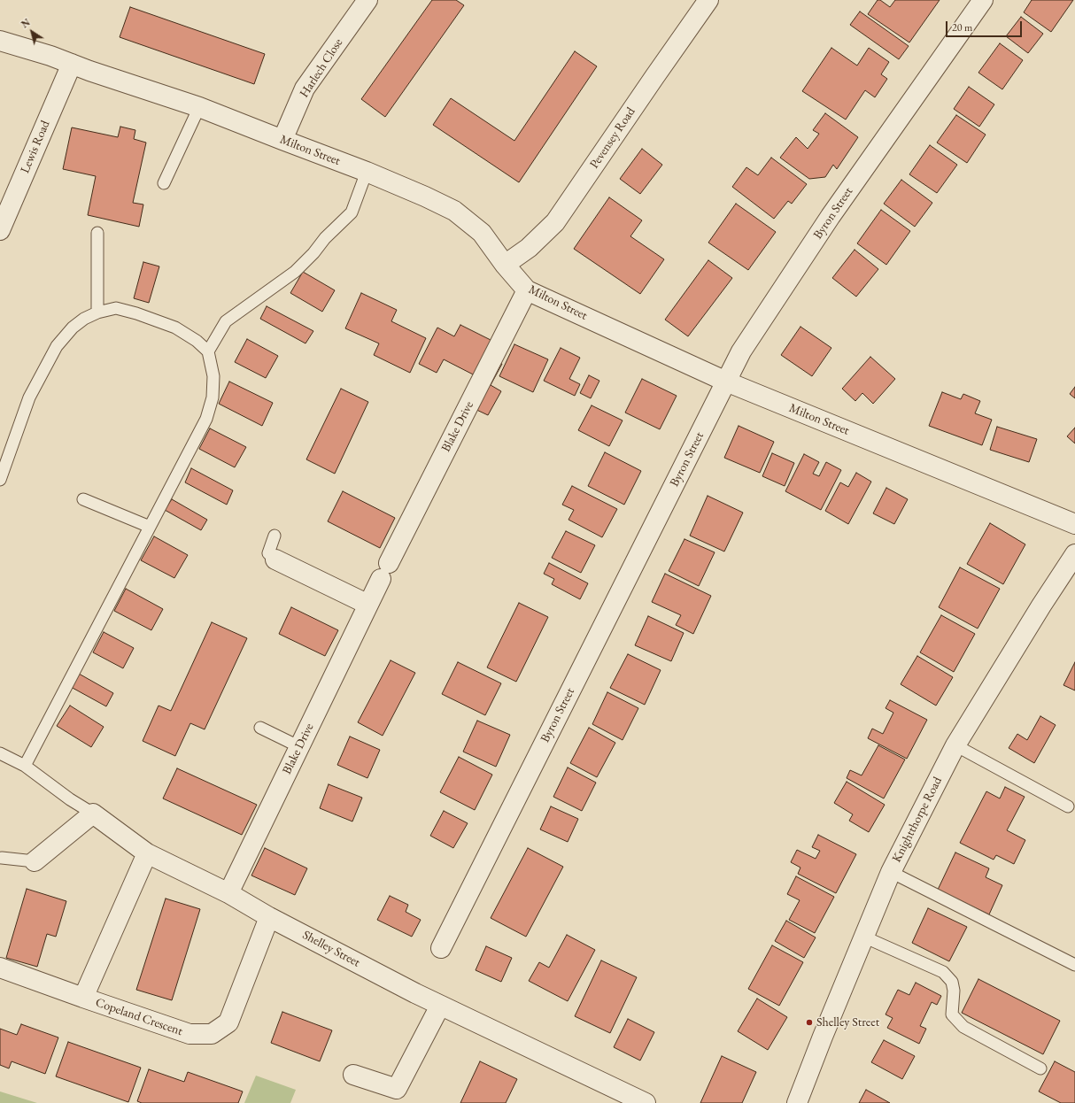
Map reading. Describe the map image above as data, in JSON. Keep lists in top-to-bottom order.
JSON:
{
  "streets": {
    "street": [
      "Harlech Close",
      "Pevensey Road",
      "Lewis Road",
      "Milton Street",
      "Byron Street",
      "Blake Drive",
      "Knightthorpe Road",
      "Shelley Street",
      "Copeland Crescent"
    ]
  },
  "crossings": [
    ["Harlech Close", "Milton Street"],
    ["Pevensey Road", "Milton Street"],
    ["Lewis Road", "Milton Street"],
    ["Milton Street", "Byron Street"],
    ["Milton Street", "Blake Drive"],
    ["Blake Drive", "Shelley Street"],
    ["Shelley Street", "Copeland Crescent"]
  ],
  "places": ["Shelley Street"],
  "scale_bar": "20 m",
  "north": "top left"
}
